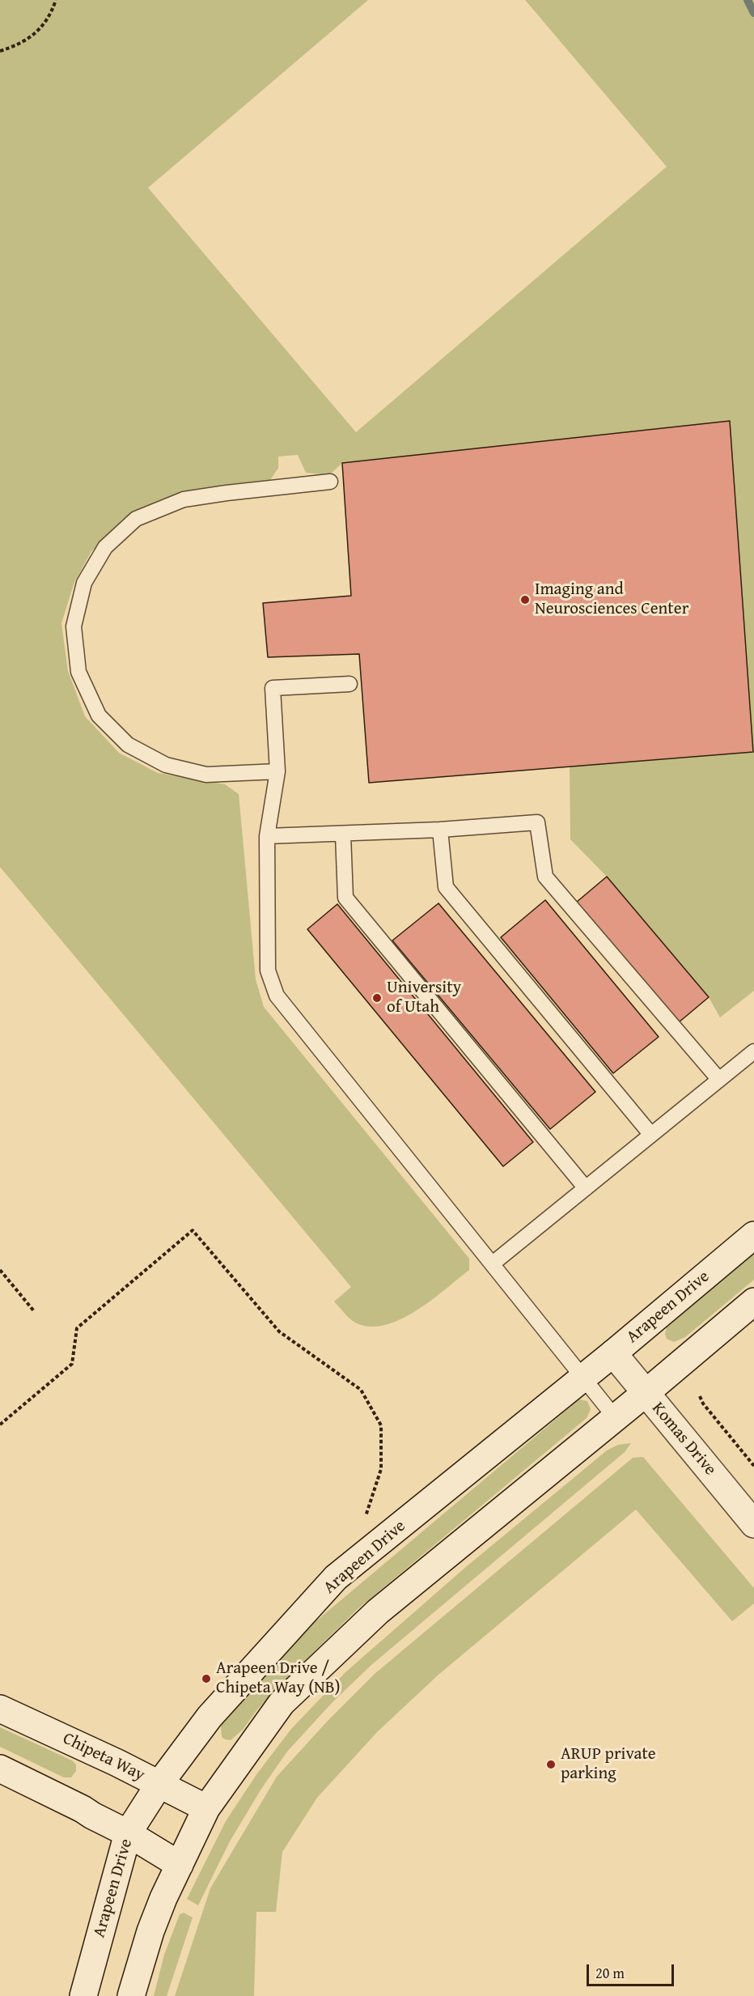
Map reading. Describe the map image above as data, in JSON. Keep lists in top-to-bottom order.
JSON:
{
  "streets": {
    "street": ["Arapeen Drive", "Komas Drive", "Chipeta Way"]
  },
  "crossings": [
    ["Arapeen Drive", "Komas Drive"],
    ["Arapeen Drive", "Chipeta Way"]
  ],
  "places": [
    "Imaging and Neurosciences Center",
    "University of Utah",
    "Arapeen Drive / Chipeta Way (NB)",
    "ARUP private parking"
  ],
  "scale_bar": "20 m"
}
